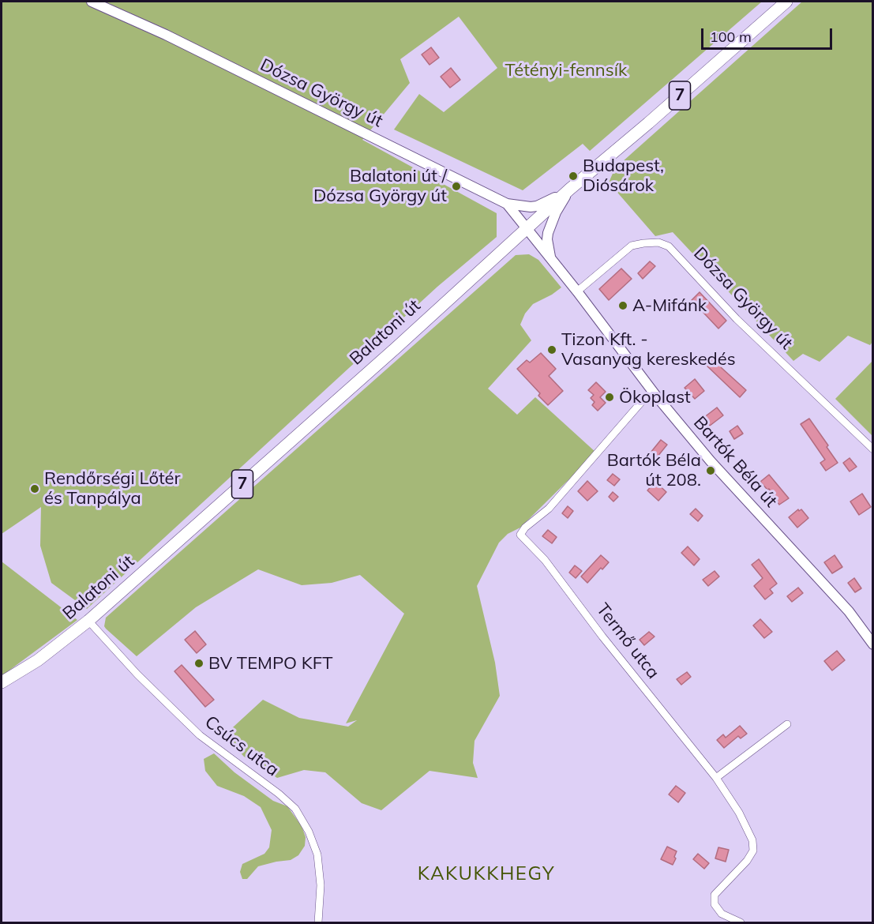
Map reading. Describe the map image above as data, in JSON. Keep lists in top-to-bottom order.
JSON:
{
  "streets": {
    "main road": ["7", "Balatoni út"],
    "street": [
      "Dózsa György út",
      "Bartók Béla út",
      "Termő utca",
      "Csúcs utca"
    ]
  },
  "crossings": [
    ["Dózsa György út", "Balatoni út"],
    ["Dózsa György út", "Bartók Béla út"],
    ["Balatoni út", "Bartók Béla út"],
    ["Balatoni út", "Csúcs utca"],
    ["Bartók Béla út", "Termő utca"]
  ],
  "districts": ["KAKUKKHEGY"],
  "parks": ["Tétényi-fennsík"],
  "places": [
    "Budapest, Diósárok",
    "Balatoni út / Dózsa György út",
    "A-Mifánk",
    "Tizon Kft. - Vasanyag kereskedés",
    "Ökoplast",
    "Bartók Béla út 208.",
    "Rendőrségi Lőtér és Tanpálya",
    "BV TEMPO KFT"
  ],
  "scale_bar": "100 m"
}
